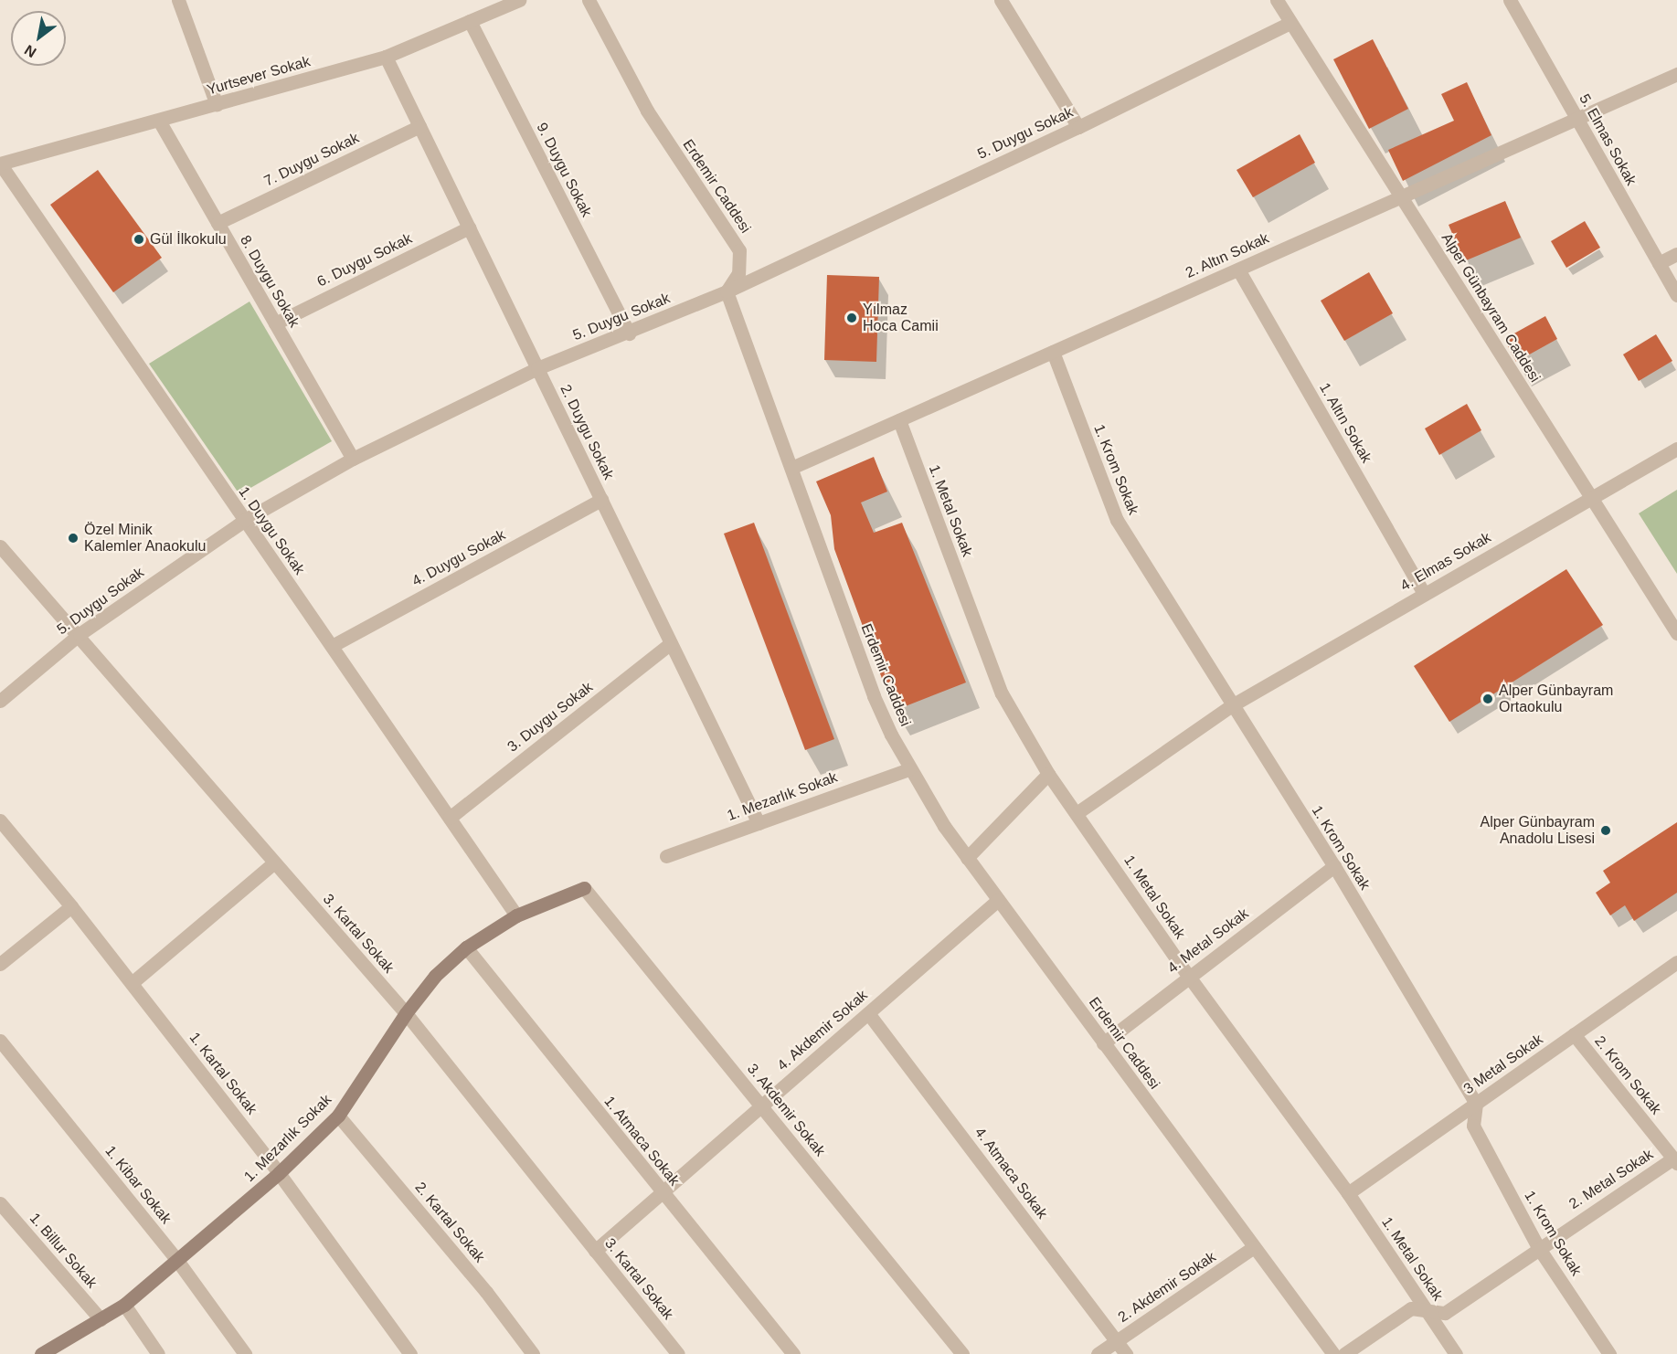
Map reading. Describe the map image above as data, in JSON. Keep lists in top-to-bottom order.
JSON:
{
  "streets": {
    "street": [
      "Yurtsever Sokak",
      "5. Duygu Sokak",
      "5. Elmas Sokak",
      "7. Duygu Sokak",
      "9. Duygu Sokak",
      "Erdemir Caddesi",
      "2. Altın Sokak",
      "6. Duygu Sokak",
      "8. Duygu Sokak",
      "Alper Günbayram Caddesi",
      "1. Altın Sokak",
      "2. Duygu Sokak",
      "1. Krom Sokak",
      "1. Metal Sokak",
      "1. Duygu Sokak",
      "4. Duygu Sokak",
      "4. Elmas Sokak",
      "3. Duygu Sokak",
      "1. Mezarlık Sokak",
      "3. Kartal Sokak",
      "4. Metal Sokak",
      "4. Akdemir Sokak",
      "3 Metal Sokak",
      "1. Kartal Sokak",
      "2. Krom Sokak",
      "3. Akdemir Sokak",
      "1. Atmaca Sokak",
      "4. Atmaca Sokak",
      "2. Metal Sokak",
      "1. Kibar Sokak",
      "2. Kartal Sokak",
      "1. Billur Sokak",
      "2. Akdemir Sokak"
    ]
  },
  "crossings": [
    ["Yurtsever Sokak", "9. Duygu Sokak"],
    ["Yurtsever Sokak", "8. Duygu Sokak"],
    ["Yurtsever Sokak", "2. Duygu Sokak"],
    ["Yurtsever Sokak", "1. Duygu Sokak"],
    ["5. Duygu Sokak", "9. Duygu Sokak"],
    ["5. Duygu Sokak", "Erdemir Caddesi"],
    ["5. Duygu Sokak", "8. Duygu Sokak"],
    ["5. Duygu Sokak", "Alper Günbayram Caddesi"],
    ["5. Duygu Sokak", "2. Duygu Sokak"],
    ["5. Duygu Sokak", "1. Duygu Sokak"],
    ["5. Duygu Sokak", "3. Kartal Sokak"],
    ["5. Elmas Sokak", "2. Altın Sokak"],
    ["7. Duygu Sokak", "8. Duygu Sokak"],
    ["7. Duygu Sokak", "2. Duygu Sokak"],
    ["Erdemir Caddesi", "2. Altın Sokak"],
    ["Erdemir Caddesi", "1. Mezarlık Sokak"],
    ["Erdemir Caddesi", "4. Metal Sokak"],
    ["Erdemir Caddesi", "4. Akdemir Sokak"],
    ["Erdemir Caddesi", "2. Akdemir Sokak"],
    ["2. Altın Sokak", "Alper Günbayram Caddesi"],
    ["2. Altın Sokak", "1. Altın Sokak"],
    ["2. Altın Sokak", "1. Krom Sokak"],
    ["2. Altın Sokak", "1. Metal Sokak"],
    ["6. Duygu Sokak", "8. Duygu Sokak"],
    ["6. Duygu Sokak", "2. Duygu Sokak"],
    ["Alper Günbayram Caddesi", "4. Elmas Sokak"],
    ["1. Altın Sokak", "4. Elmas Sokak"],
    ["2. Duygu Sokak", "4. Duygu Sokak"],
    ["2. Duygu Sokak", "3. Duygu Sokak"],
    ["2. Duygu Sokak", "1. Mezarlık Sokak"],
    ["1. Krom Sokak", "4. Elmas Sokak"],
    ["1. Krom Sokak", "4. Metal Sokak"],
    ["1. Krom Sokak", "3 Metal Sokak"],
    ["1. Krom Sokak", "2. Metal Sokak"],
    ["1. Metal Sokak", "4. Elmas Sokak"],
    ["1. Metal Sokak", "4. Metal Sokak"],
    ["1. Metal Sokak", "3 Metal Sokak"],
    ["1. Metal Sokak", "2. Metal Sokak"],
    ["1. Duygu Sokak", "4. Duygu Sokak"],
    ["1. Duygu Sokak", "3. Duygu Sokak"],
    ["1. Duygu Sokak", "1. Mezarlık Sokak"],
    ["1. Mezarlık Sokak", "3. Kartal Sokak"],
    ["1. Mezarlık Sokak", "1. Kartal Sokak"],
    ["1. Mezarlık Sokak", "3. Akdemir Sokak"],
    ["1. Mezarlık Sokak", "1. Atmaca Sokak"],
    ["1. Mezarlık Sokak", "1. Kibar Sokak"],
    ["1. Mezarlık Sokak", "2. Kartal Sokak"],
    ["1. Mezarlık Sokak", "1. Billur Sokak"],
    ["3. Kartal Sokak", "4. Akdemir Sokak"],
    ["4. Akdemir Sokak", "3. Akdemir Sokak"],
    ["4. Akdemir Sokak", "1. Atmaca Sokak"],
    ["4. Akdemir Sokak", "4. Atmaca Sokak"],
    ["3 Metal Sokak", "2. Krom Sokak"],
    ["2. Krom Sokak", "2. Metal Sokak"],
    ["4. Atmaca Sokak", "2. Akdemir Sokak"]
  ],
  "places": [
    "Gül İlkokulu",
    "Yılmaz Hoca Camii",
    "Özel Minik Kalemler Anaokulu",
    "Alper Günbayram Ortaokulu",
    "Alper Günbayram Anadolu Lisesi"
  ],
  "north": "bottom left"
}
